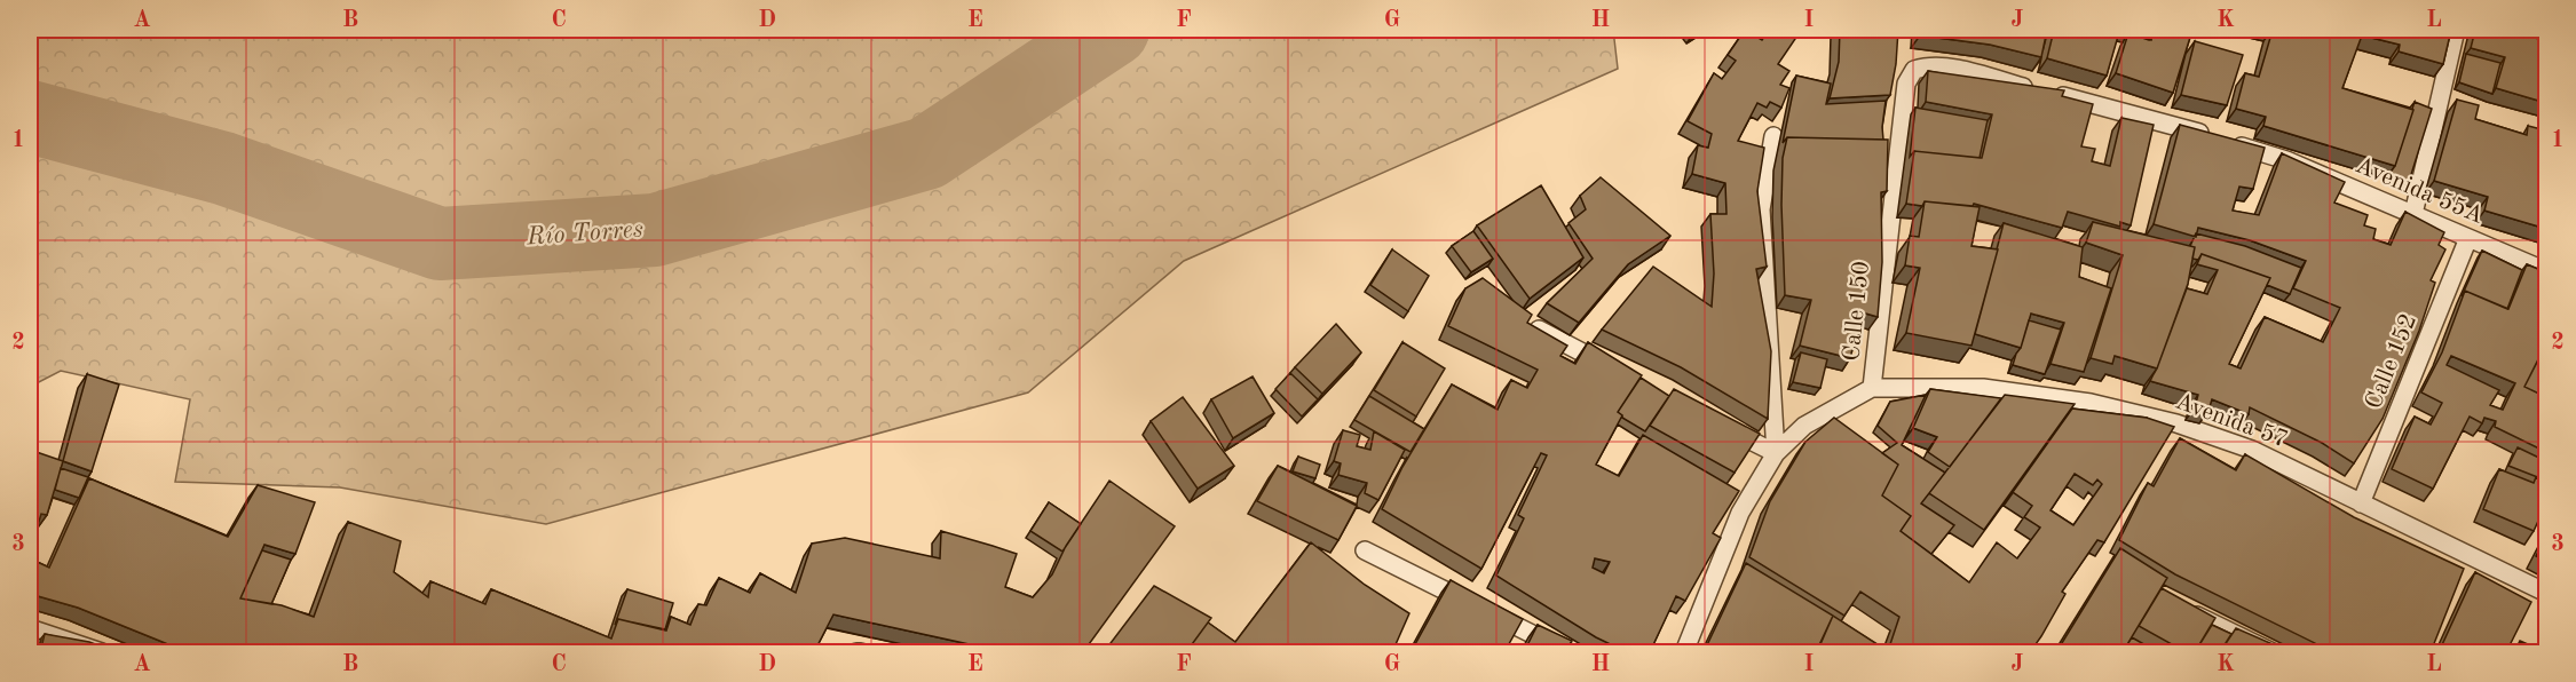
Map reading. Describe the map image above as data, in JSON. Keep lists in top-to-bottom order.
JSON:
{
  "streets": {
    "lane": [
      "Avenida 55A",
      "Calle 150",
      "Calle 152",
      "Avenida 57"
    ]
  },
  "crossings": [
    ["Avenida 55A", "Calle 150"],
    ["Avenida 55A", "Calle 152"],
    ["Calle 150", "Avenida 57"],
    ["Calle 152", "Avenida 57"]
  ],
  "water": ["Río Torres"],
  "grid": {
    "columns": [
      "A",
      "B",
      "C",
      "D",
      "E",
      "F",
      "G",
      "H",
      "I",
      "J",
      "K",
      "L"
    ],
    "rows": ["1", "2", "3"]
  }
}
